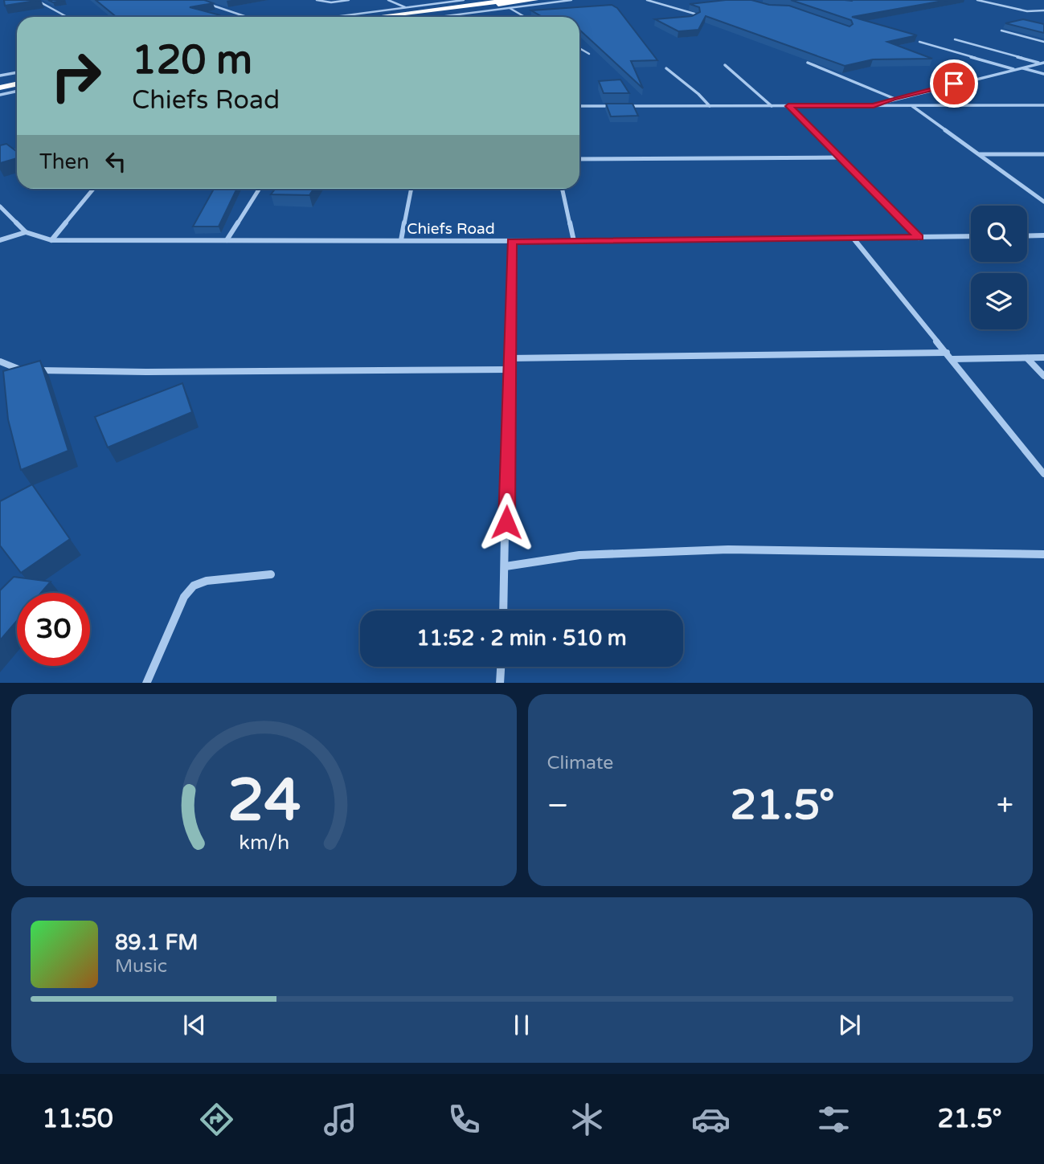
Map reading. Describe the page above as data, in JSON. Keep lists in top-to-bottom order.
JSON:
{
  "streets": {
    "street": ["Chiefs Road"]
  },
  "page": {
    "turn": ["120 m", "Chiefs Road"],
    "then": "Then",
    "limit": "30",
    "trip": "11:52 · 2 min · 510 m",
    "tile": "Climate",
    "heat": ["−", "21.5°", "+"],
    "song": ["89.1 FM", "Music"],
    "tabs": ["11:50", "21.5°"],
    "gauge": ["24", "km/h"]
  }
}
